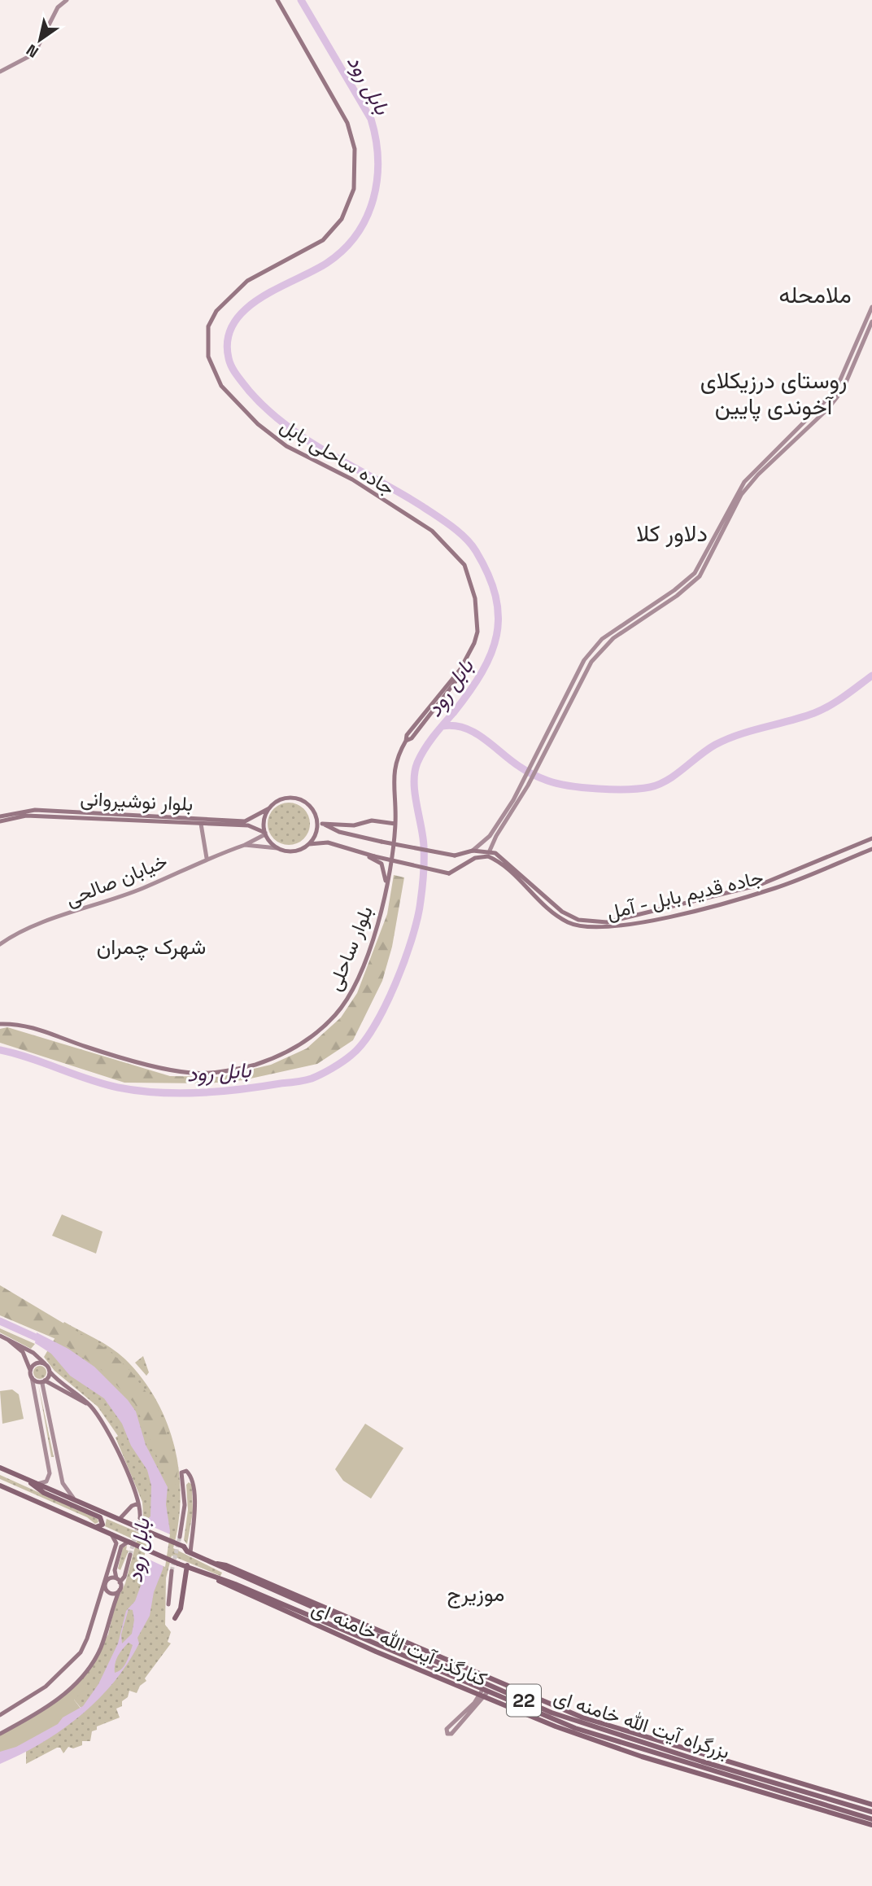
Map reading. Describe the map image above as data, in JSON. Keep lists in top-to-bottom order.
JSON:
{
  "streets": {
    "highway": ["کنارگذر آیت الله خامنه ای", "22", "بزرگراه آیت الله خامنه ای"],
    "main road": [
      "جاده ساحلی بابل",
      "بلوار نوشیروانی",
      "خيابان صالحی",
      "جاده قدیم بابل - آمل",
      "بلوار ساحلی"
    ]
  },
  "crossings": [
    ["جاده ساحلی بابل", "بلوار ساحلی"],
    ["کنارگذر آیت الله خامنه ای", "بزرگراه آیت الله خامنه ای"]
  ],
  "districts": [
    "ملامحله",
    "روستای درزیکلای آخوندی پایین",
    "دلاور کلا",
    "شهرک چمران",
    "موزیرج"
  ],
  "water": ["بابل رود"],
  "north": "bottom left"
}
